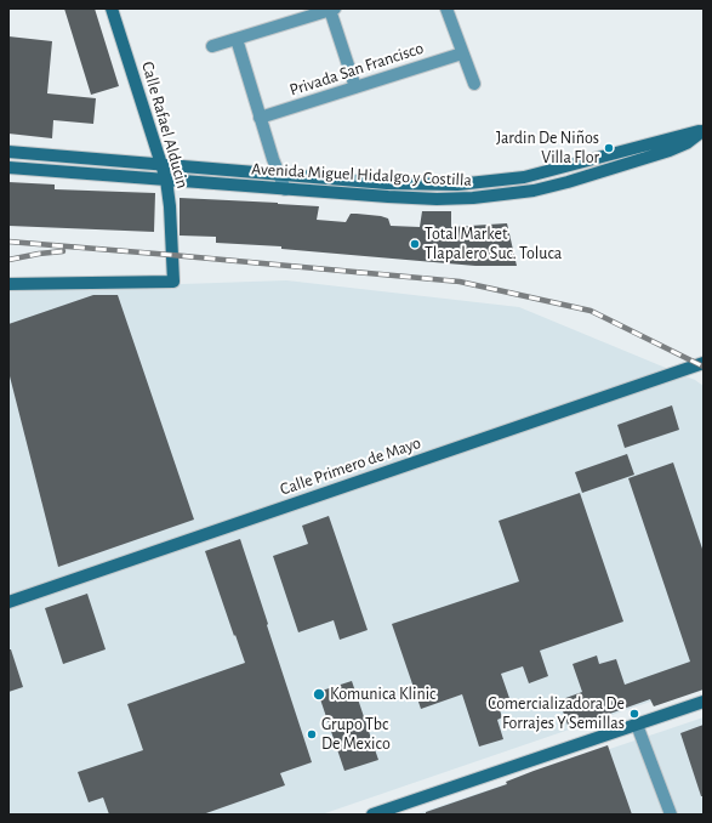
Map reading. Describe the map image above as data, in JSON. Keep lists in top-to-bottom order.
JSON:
{
  "streets": {
    "main road": ["Calle Rafael Alducin", "Avenida Miguel Hidalgo y Costilla", "Calle Primero de Mayo"],
    "street": ["Privada San Francisco"]
  },
  "crossings": [
    ["Calle Rafael Alducin", "Avenida Miguel Hidalgo y Costilla"]
  ],
  "places": [
    "Jardin De Niños Villa Flor",
    "Total Market Tlapalero Suc. Toluca",
    "Komunica Klinic",
    "Comercializadora De Forrajes Y Semillas",
    "Grupo Tbc De Mexico"
  ]
}
